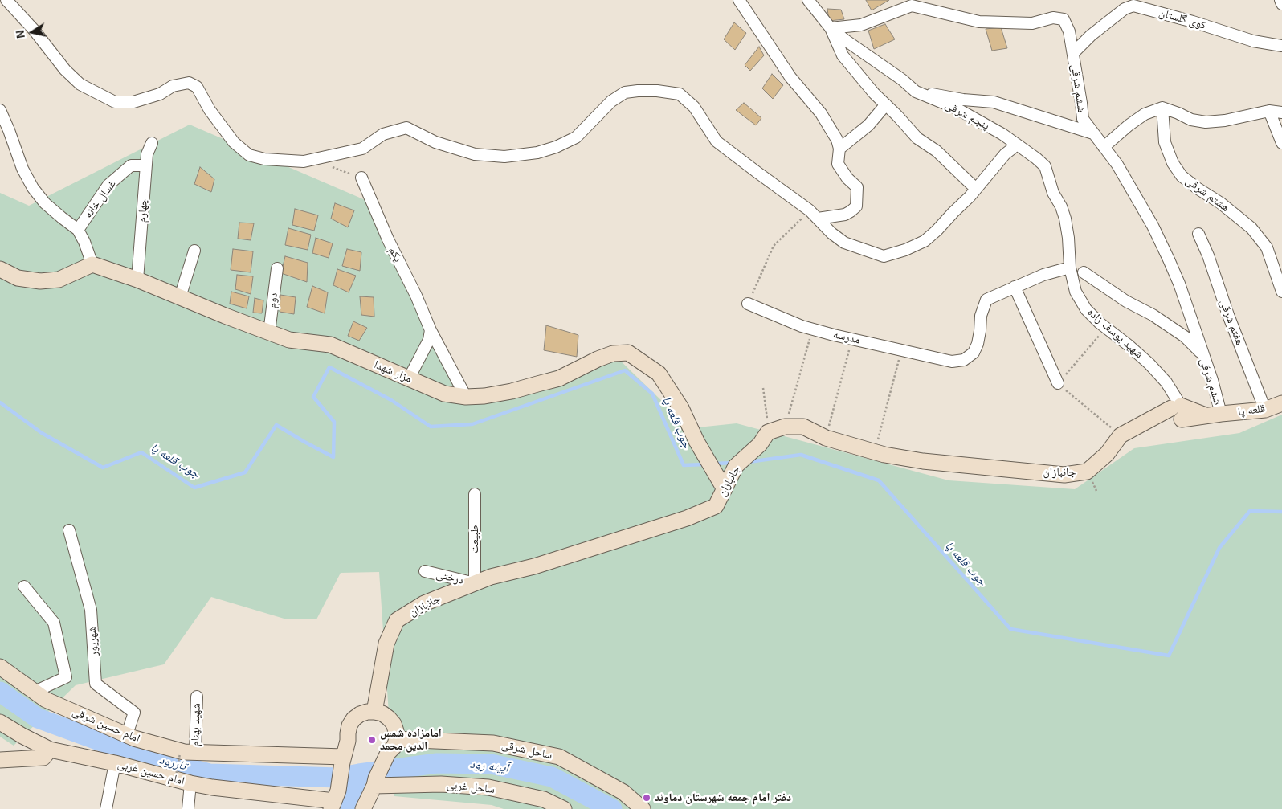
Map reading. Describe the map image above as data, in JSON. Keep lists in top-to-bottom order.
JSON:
{
  "streets": {
    "street": [
      "کوی گلستان",
      "ششم شرقی",
      "پنجم شرقی",
      "هشتم شرقی",
      "غسال خانه",
      "چهارم",
      "یکم",
      "دوم",
      "هفتم شرقی",
      "شهید یوسف زاده",
      "مدرسه",
      "مزار شهدا",
      "قلعه پا",
      "جانبازان",
      "طبیعت",
      "درختی",
      "شهریور",
      "شهید بهنام",
      "امام حسین شرقی",
      "ساحل شرقی",
      "امام حسین غربی",
      "ساحل غربی"
    ]
  },
  "crossings": [
    ["کوی گلستان", "ششم شرقی"],
    ["ششم شرقی", "پنجم شرقی"],
    ["ششم شرقی", "قلعه پا"],
    ["پنجم شرقی", "شهید یوسف زاده"],
    ["غسال خانه", "چهارم"],
    ["چهارم", "مزار شهدا"],
    ["یکم", "مزار شهدا"],
    ["دوم", "مزار شهدا"],
    ["هفتم شرقی", "قلعه پا"],
    ["مزار شهدا", "جانبازان"],
    ["جانبازان", "طبیعت"],
    ["جانبازان", "درختی"],
    ["طبیعت", "درختی"],
    ["شهریور", "امام حسین شرقی"],
    ["شهید بهنام", "امام حسین شرقی"]
  ],
  "water": ["جوب قلعه پا", "تاررود", "آیینه رود"],
  "places": ["امامزاده شمس الدین محمد", "دفتر امام جمعه شهرستان دماوند"],
  "north": "left"
}
